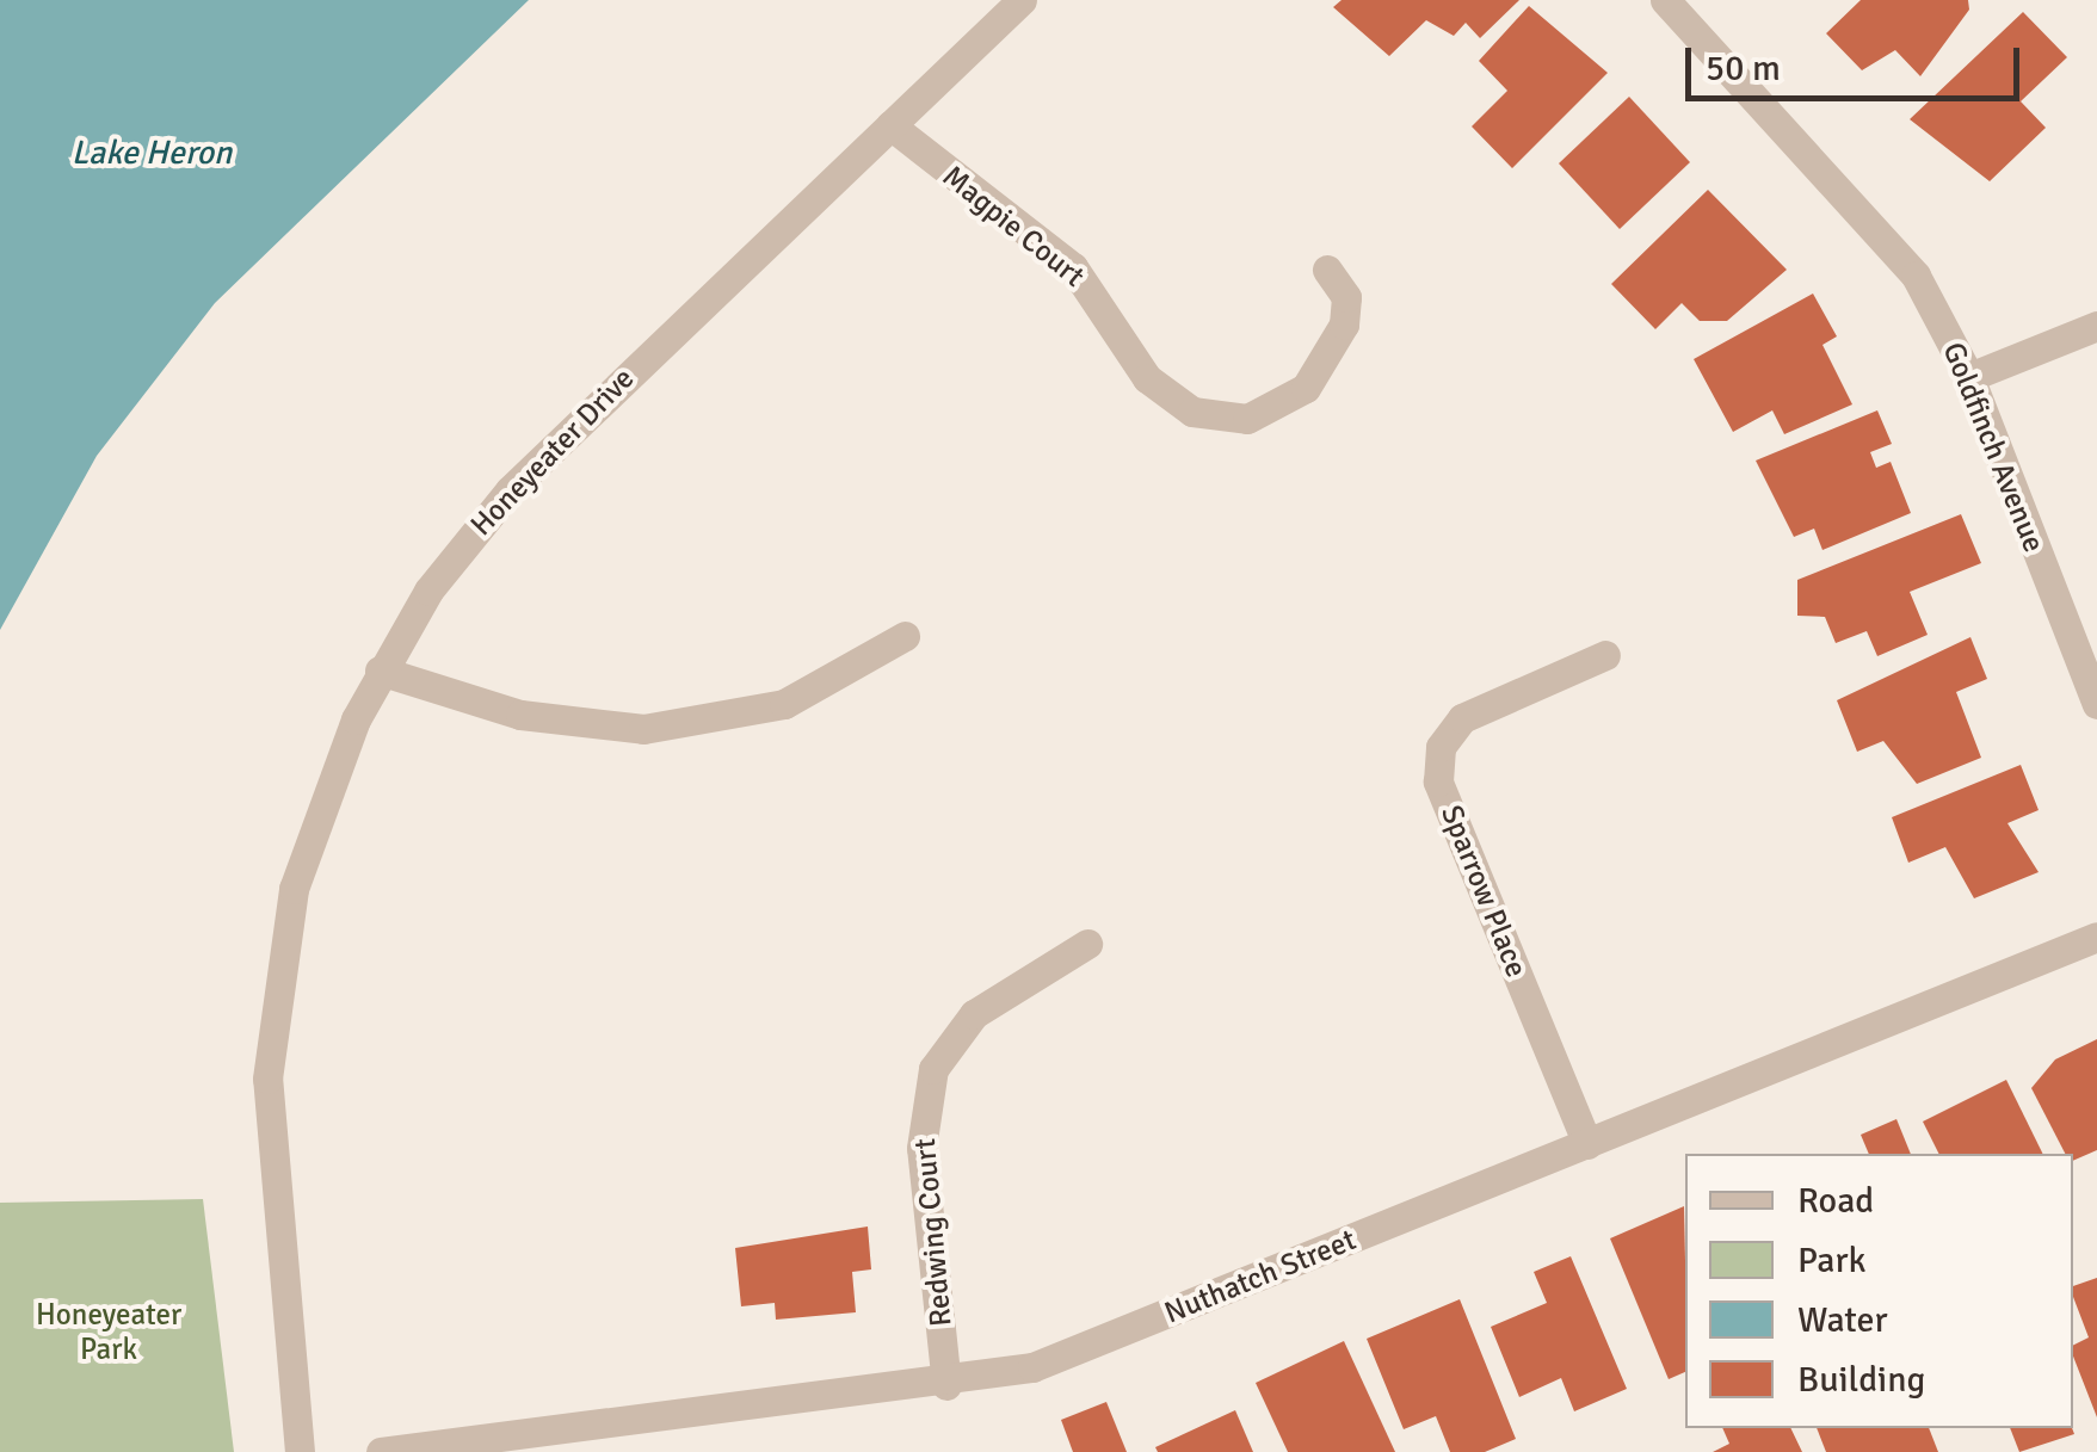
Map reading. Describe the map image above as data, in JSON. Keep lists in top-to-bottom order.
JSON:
{
  "streets": {
    "street": [
      "Magpie Court",
      "Goldfinch Avenue",
      "Honeyeater Drive",
      "Sparrow Place",
      "Redwing Court",
      "Nuthatch Street"
    ]
  },
  "crossings": [
    ["Magpie Court", "Honeyeater Drive"],
    ["Sparrow Place", "Nuthatch Street"],
    ["Redwing Court", "Nuthatch Street"]
  ],
  "water": ["Lake Heron"],
  "parks": ["Honeyeater Park"],
  "legend": [
    "Road",
    "Park",
    "Water",
    "Building"
  ],
  "scale_bar": "50 m"
}
